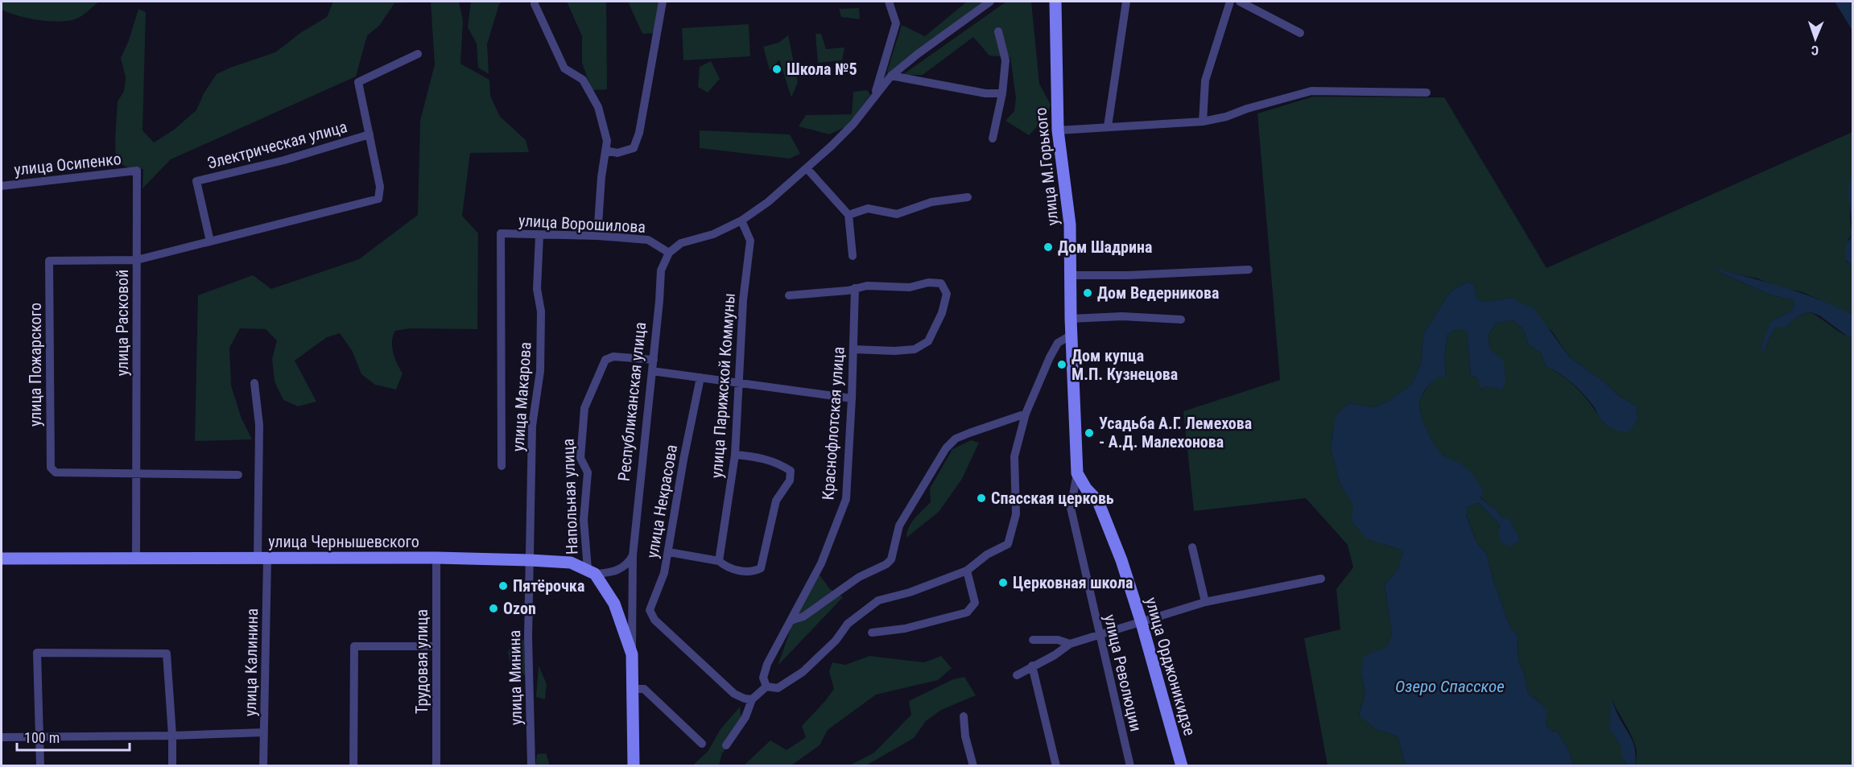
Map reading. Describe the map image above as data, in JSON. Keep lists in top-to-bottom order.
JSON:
{
  "streets": {
    "street": [
      "Электрическая улица",
      "улица Осипенко",
      "улица М.Горького",
      "улица Ворошилова",
      "улица Расковой",
      "улица Пожарского",
      "улица Парижской Коммуны",
      "улица Макарова",
      "Республиканская улица",
      "Краснофлотская улица",
      "Напольная улица",
      "улица Некрасова",
      "улица Чернышевского",
      "Трудовая улица",
      "улица Калинина",
      "улица Орджоникидзе",
      "улица Революции",
      "улица Минина"
    ]
  },
  "crossings": [
    ["Электрическая улица", "улица Расковой"],
    ["Электрическая улица", "улица Пожарского"],
    ["улица Осипенко", "улица Расковой"],
    ["улица М.Горького", "улица Орджоникидзе"],
    ["улица М.Горького", "улица Революции"],
    ["улица Ворошилова", "улица Макарова"],
    ["улица Ворошилова", "Республиканская улица"],
    ["улица Расковой", "улица Пожарского"],
    ["улица Расковой", "улица Чернышевского"],
    ["улица Макарова", "улица Чернышевского"],
    ["улица Макарова", "улица Минина"],
    ["Республиканская улица", "Напольная улица"],
    ["Напольная улица", "улица Чернышевского"],
    ["улица Чернышевского", "Трудовая улица"],
    ["улица Чернышевского", "улица Калинина"],
    ["улица Чернышевского", "улица Минина"],
    ["улица Орджоникидзе", "улица Революции"]
  ],
  "water": ["Озеро Спасское"],
  "places": [
    "Школа №5",
    "Дом Шадрина",
    "Дом Ведерникова",
    "Дом купца М.П. Кузнецова",
    "Усадьба А.Г. Лемехова - А.Д. Малехонова",
    "Спасская церковь",
    "Церковная школа",
    "Пятёрочка",
    "Ozon"
  ],
  "scale_bar": "100 m",
  "north": "bottom"
}
